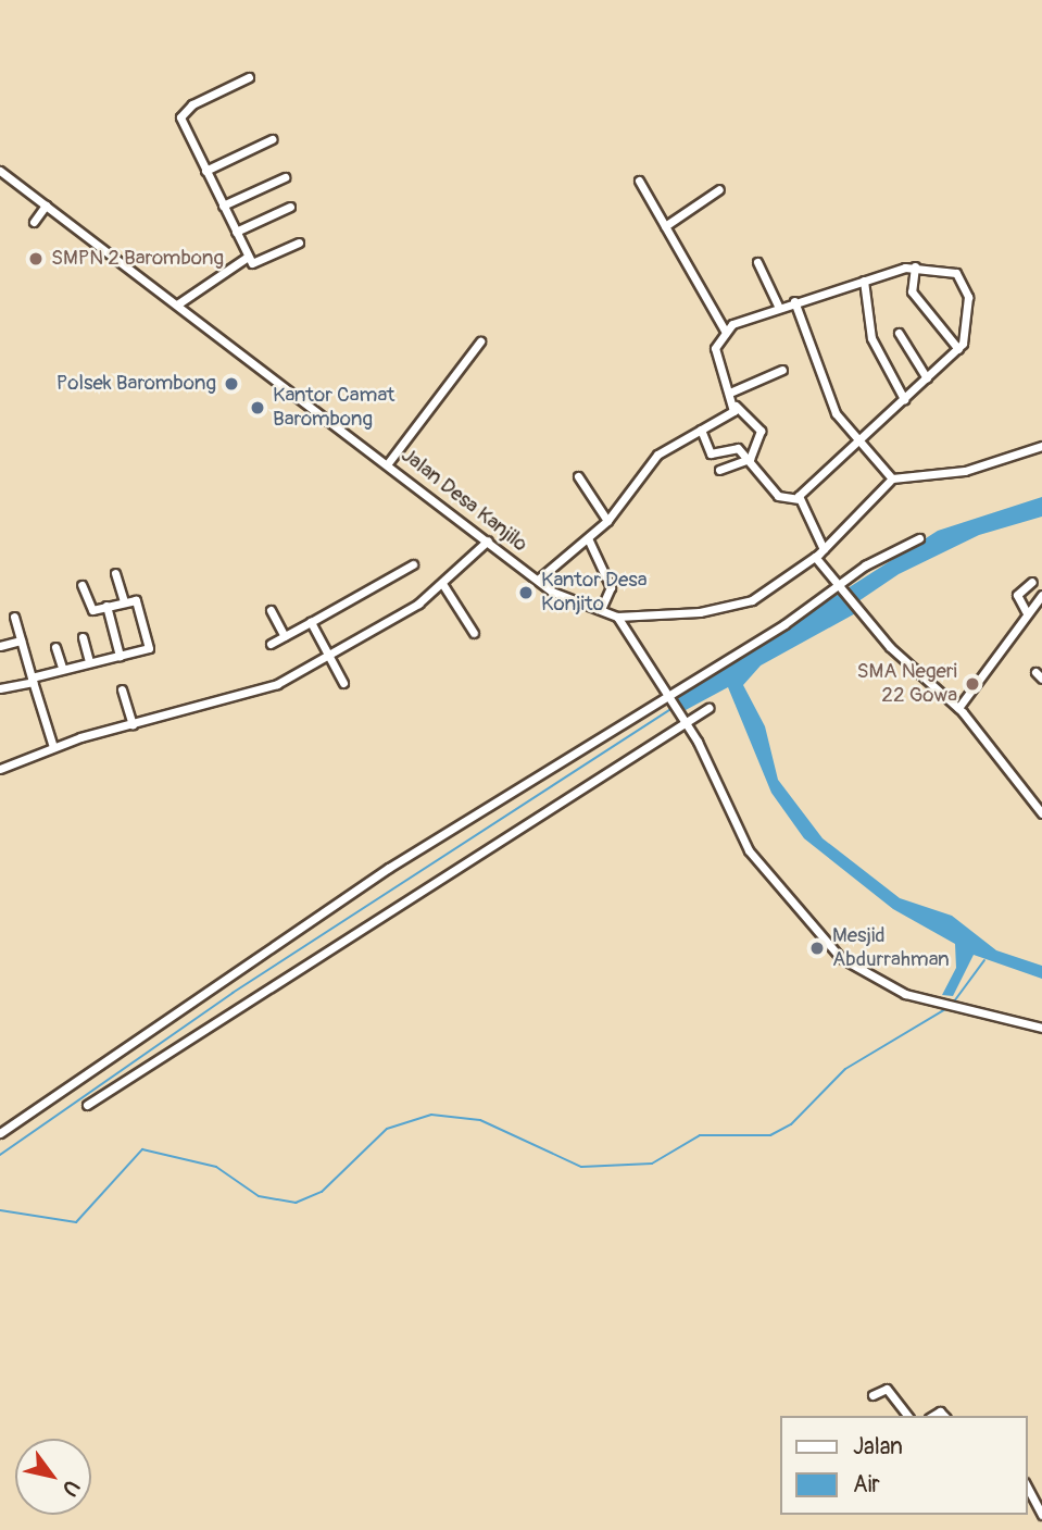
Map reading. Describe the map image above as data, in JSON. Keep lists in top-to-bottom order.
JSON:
{
  "streets": {
    "street": ["Jalan Desa Kanjilo"]
  },
  "places": [
    "SMPN 2 Barombong",
    "Polsek Barombong",
    "Kantor Camat Barombong",
    "Kantor Desa Konjito",
    "SMA Negeri 22 Gowa",
    "Mesjid Abdurrahman"
  ],
  "legend": ["Jalan", "Air"],
  "north": "bottom right"
}
